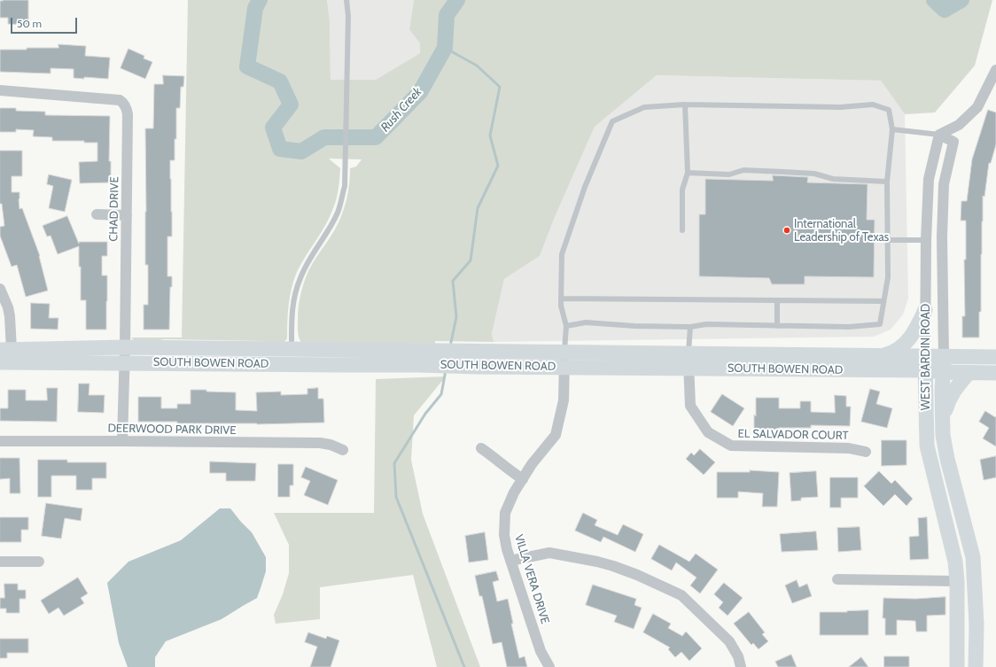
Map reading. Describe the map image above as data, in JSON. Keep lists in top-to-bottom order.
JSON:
{
  "streets": {
    "main road": ["WEST BARDIN ROAD", "SOUTH BOWEN ROAD"],
    "street": [
      "CHAD DRIVE",
      "DEERWOOD PARK DRIVE",
      "EL SALVADOR COURT",
      "VILLA VERA DRIVE"
    ]
  },
  "crossings": [
    ["CHAD DRIVE", "SOUTH BOWEN ROAD"],
    ["CHAD DRIVE", "DEERWOOD PARK DRIVE"],
    ["WEST BARDIN ROAD", "SOUTH BOWEN ROAD"],
    ["SOUTH BOWEN ROAD", "EL SALVADOR COURT"],
    ["SOUTH BOWEN ROAD", "VILLA VERA DRIVE"]
  ],
  "water": ["Rush Creek"],
  "places": ["International Leadership of Texas"],
  "scale_bar": "50 m"
}
